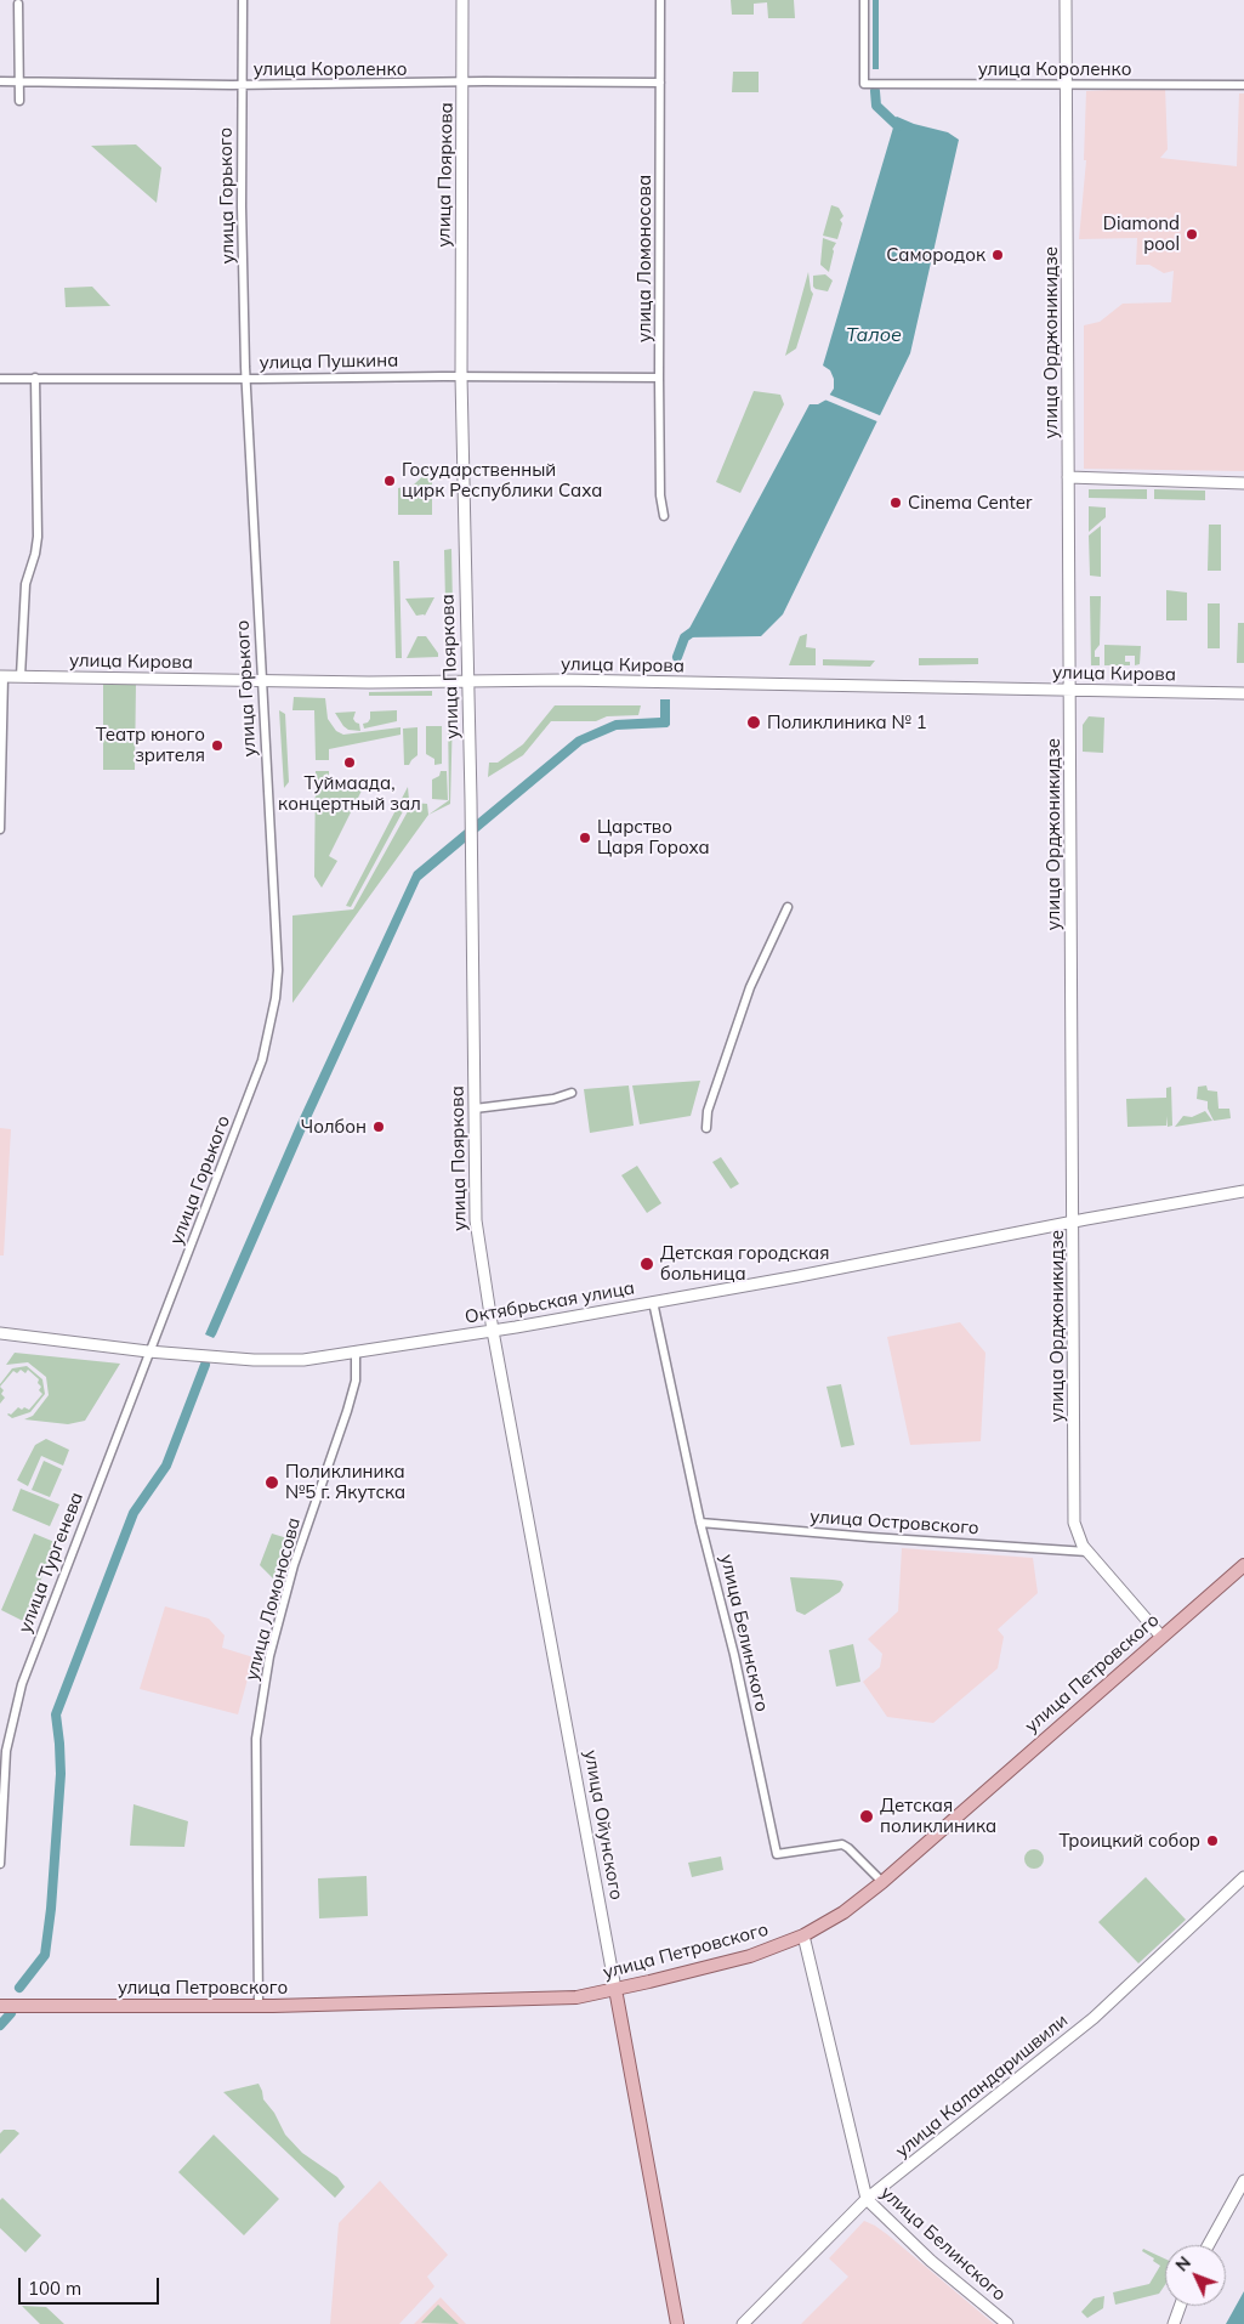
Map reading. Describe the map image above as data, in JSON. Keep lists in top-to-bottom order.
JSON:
{
  "streets": {
    "main road": ["улица Петровского", "улица Ойунского"],
    "street": [
      "улица Короленко",
      "улица Пояркова",
      "улица Горького",
      "улица Ломоносова",
      "улица Орджоникидзе",
      "улица Пушкина",
      "улица Кирова",
      "Октябрьская улица",
      "улица Островского",
      "улица Тургенева",
      "улица Белинского",
      "улица Каландаришвили"
    ]
  },
  "crossings": [
    ["улица Короленко", "улица Пояркова"],
    ["улица Короленко", "улица Горького"],
    ["улица Короленко", "улица Ломоносова"],
    ["улица Короленко", "улица Орджоникидзе"],
    ["улица Пояркова", "улица Пушкина"],
    ["улица Пояркова", "улица Кирова"],
    ["улица Пояркова", "Октябрьская улица"],
    ["улица Пояркова", "улица Ойунского"],
    ["улица Горького", "улица Пушкина"],
    ["улица Горького", "улица Кирова"],
    ["улица Горького", "Октябрьская улица"],
    ["улица Горького", "улица Тургенева"],
    ["улица Ломоносова", "улица Пушкина"],
    ["улица Ломоносова", "Октябрьская улица"],
    ["улица Ломоносова", "улица Петровского"],
    ["улица Орджоникидзе", "улица Кирова"],
    ["улица Орджоникидзе", "Октябрьская улица"],
    ["улица Орджоникидзе", "улица Островского"],
    ["улица Орджоникидзе", "улица Петровского"],
    ["Октябрьская улица", "улица Тургенева"],
    ["Октябрьская улица", "улица Белинского"],
    ["Октябрьская улица", "улица Ойунского"],
    ["улица Островского", "улица Белинского"],
    ["улица Белинского", "улица Петровского"],
    ["улица Белинского", "улица Каландаришвили"],
    ["улица Петровского", "улица Ойунского"]
  ],
  "water": ["Талое"],
  "places": [
    "Diamond pool",
    "Самородок",
    "Государственный цирк Республики Саха",
    "Cinema Center",
    "Поликлиника № 1",
    "Театр юного зрителя",
    "Туймаада, концертный зал",
    "Царство Царя Гороха",
    "Чолбон",
    "Детская городская больница",
    "Поликлиника №5 г. Якутска",
    "Детская поликлиника",
    "Троицкий собор"
  ],
  "scale_bar": "100 m",
  "north": "top left"
}
